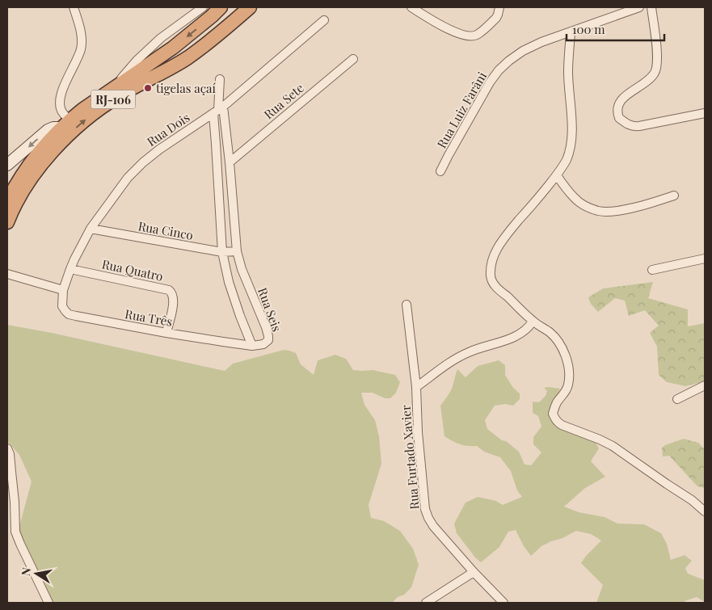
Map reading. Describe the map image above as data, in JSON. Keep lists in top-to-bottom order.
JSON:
{
  "streets": {
    "highway": ["RJ-106"],
    "street": [
      "Rua Sete",
      "Rua Luiz Farâni",
      "Rua Dois",
      "Rua Cinco",
      "Rua Quatro",
      "Rua Seis",
      "Rua Três",
      "Rua Furtado Xavier"
    ]
  },
  "crossings": [
    ["Rua Sete", "Rua Seis"],
    ["Rua Dois", "Rua Cinco"],
    ["Rua Dois", "Rua Quatro"],
    ["Rua Dois", "Rua Seis"],
    ["Rua Dois", "Rua Três"],
    ["Rua Cinco", "Rua Seis"],
    ["Rua Quatro", "Rua Três"],
    ["Rua Seis", "Rua Três"]
  ],
  "places": ["tigelas açaí"],
  "scale_bar": "100 m",
  "north": "left"
}
